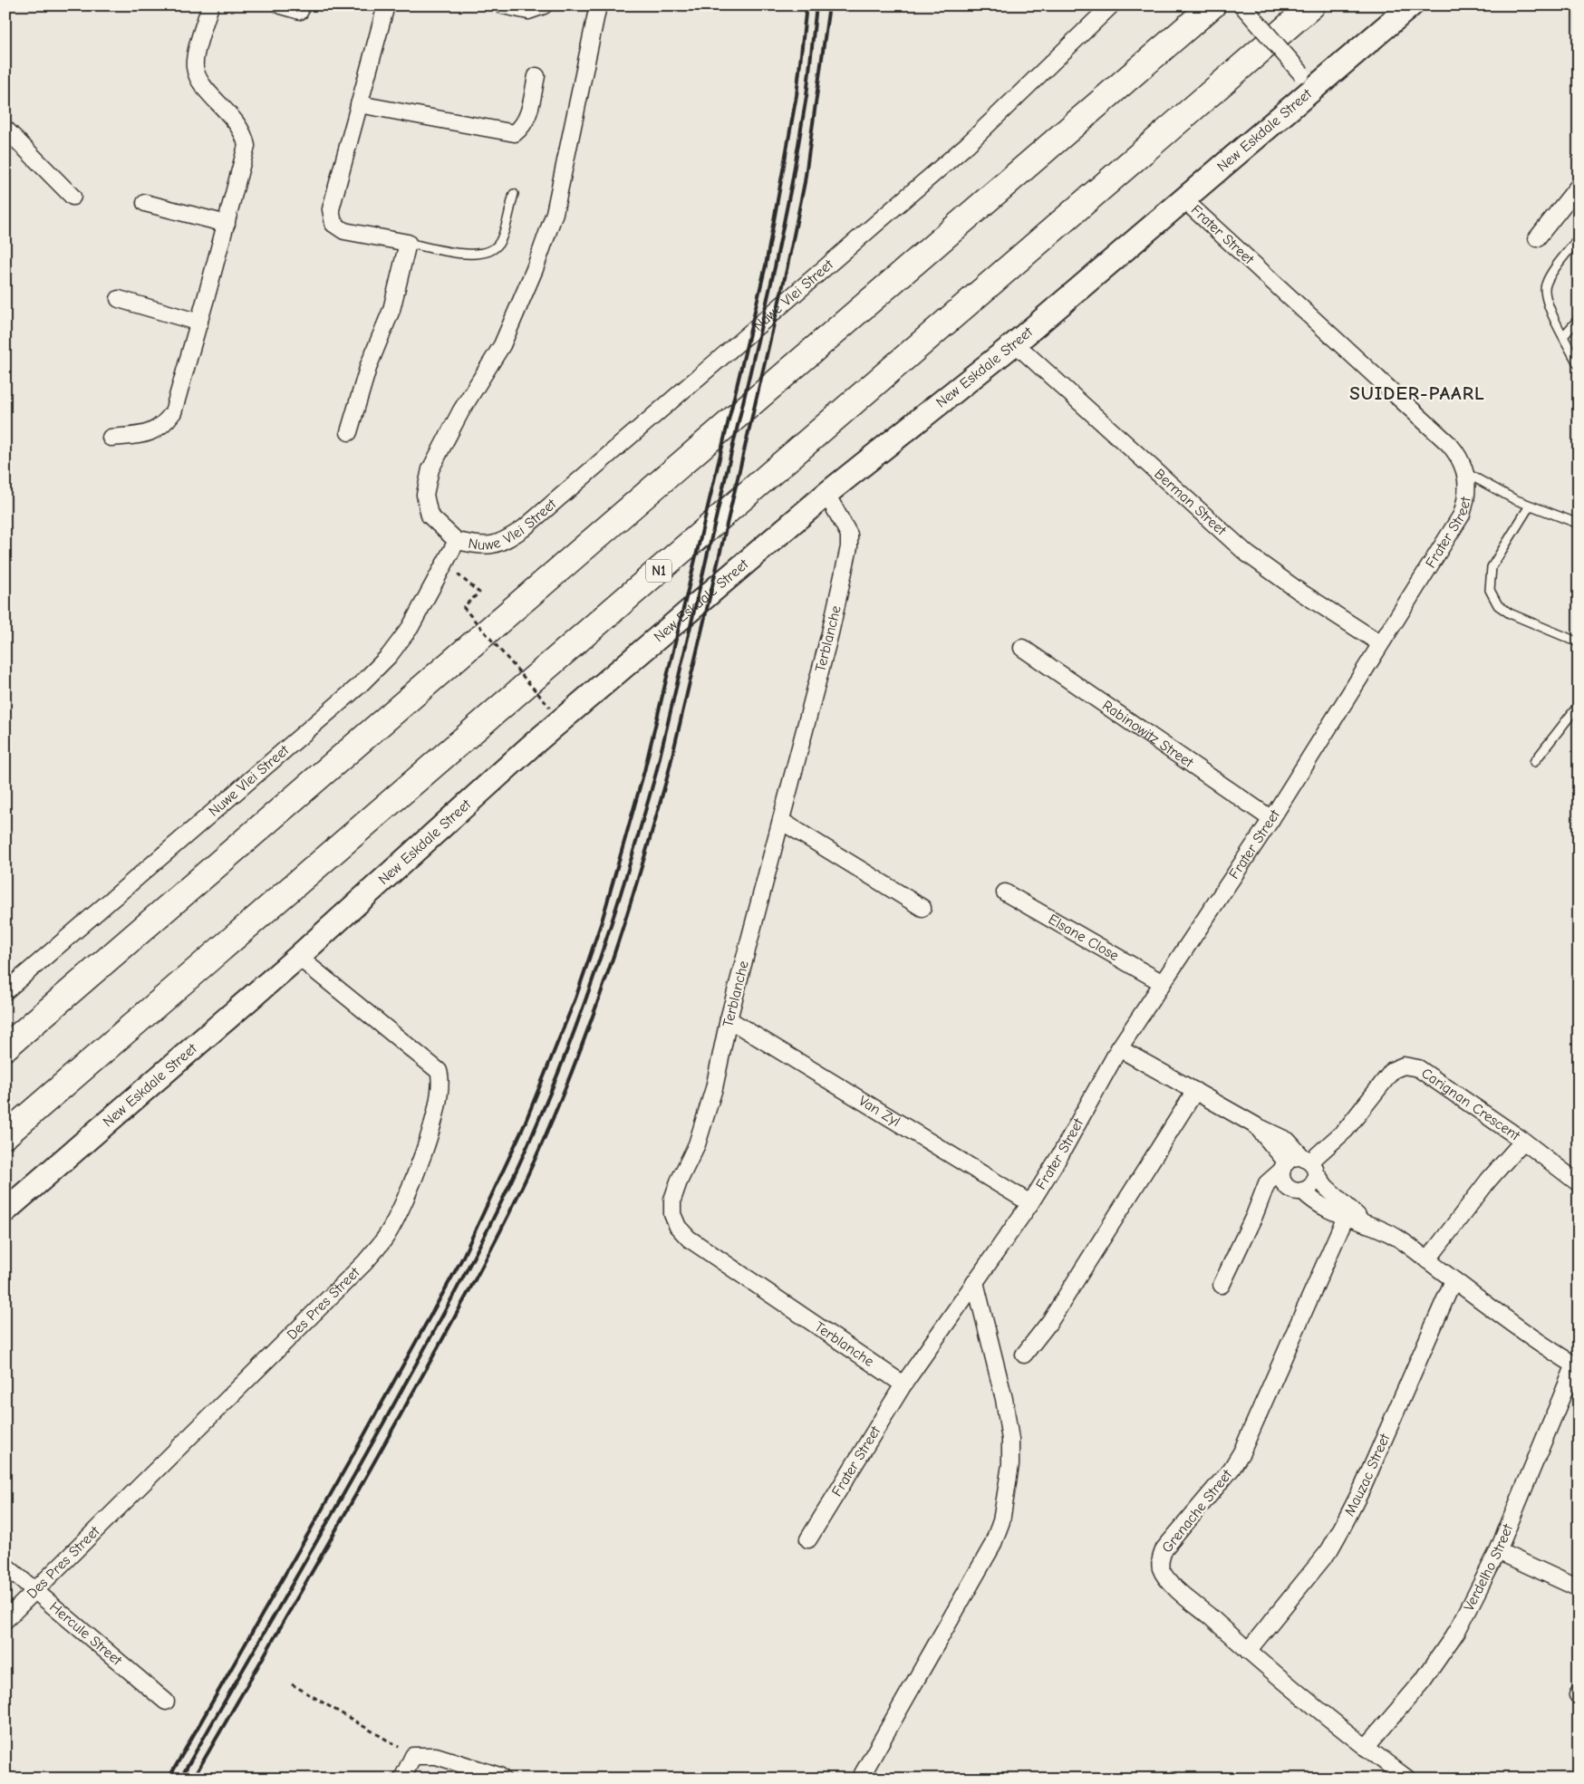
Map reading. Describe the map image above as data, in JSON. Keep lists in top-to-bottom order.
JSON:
{
  "streets": {
    "highway": ["N1"],
    "street": [
      "New Eskdale Street",
      "Frater Street",
      "Nuwe Vlei Street",
      "Berman Street",
      "Terblanche",
      "Rabinowitz Street",
      "Elsane Close",
      "Carignan Crescent",
      "Van Zyl",
      "Des Pres Street",
      "Mauzac Street",
      "Grenache Street",
      "Verdelho Street",
      "Hercule Street"
    ]
  },
  "crossings": [
    ["New Eskdale Street", "Frater Street"],
    ["New Eskdale Street", "Berman Street"],
    ["New Eskdale Street", "Terblanche"],
    ["New Eskdale Street", "Des Pres Street"],
    ["Frater Street", "Berman Street"],
    ["Frater Street", "Terblanche"],
    ["Frater Street", "Rabinowitz Street"],
    ["Frater Street", "Elsane Close"],
    ["Frater Street", "Van Zyl"],
    ["Terblanche", "Van Zyl"],
    ["Des Pres Street", "Hercule Street"],
    ["Mauzac Street", "Grenache Street"],
    ["Grenache Street", "Verdelho Street"]
  ],
  "districts": ["SUIDER-PAARL"]
}
